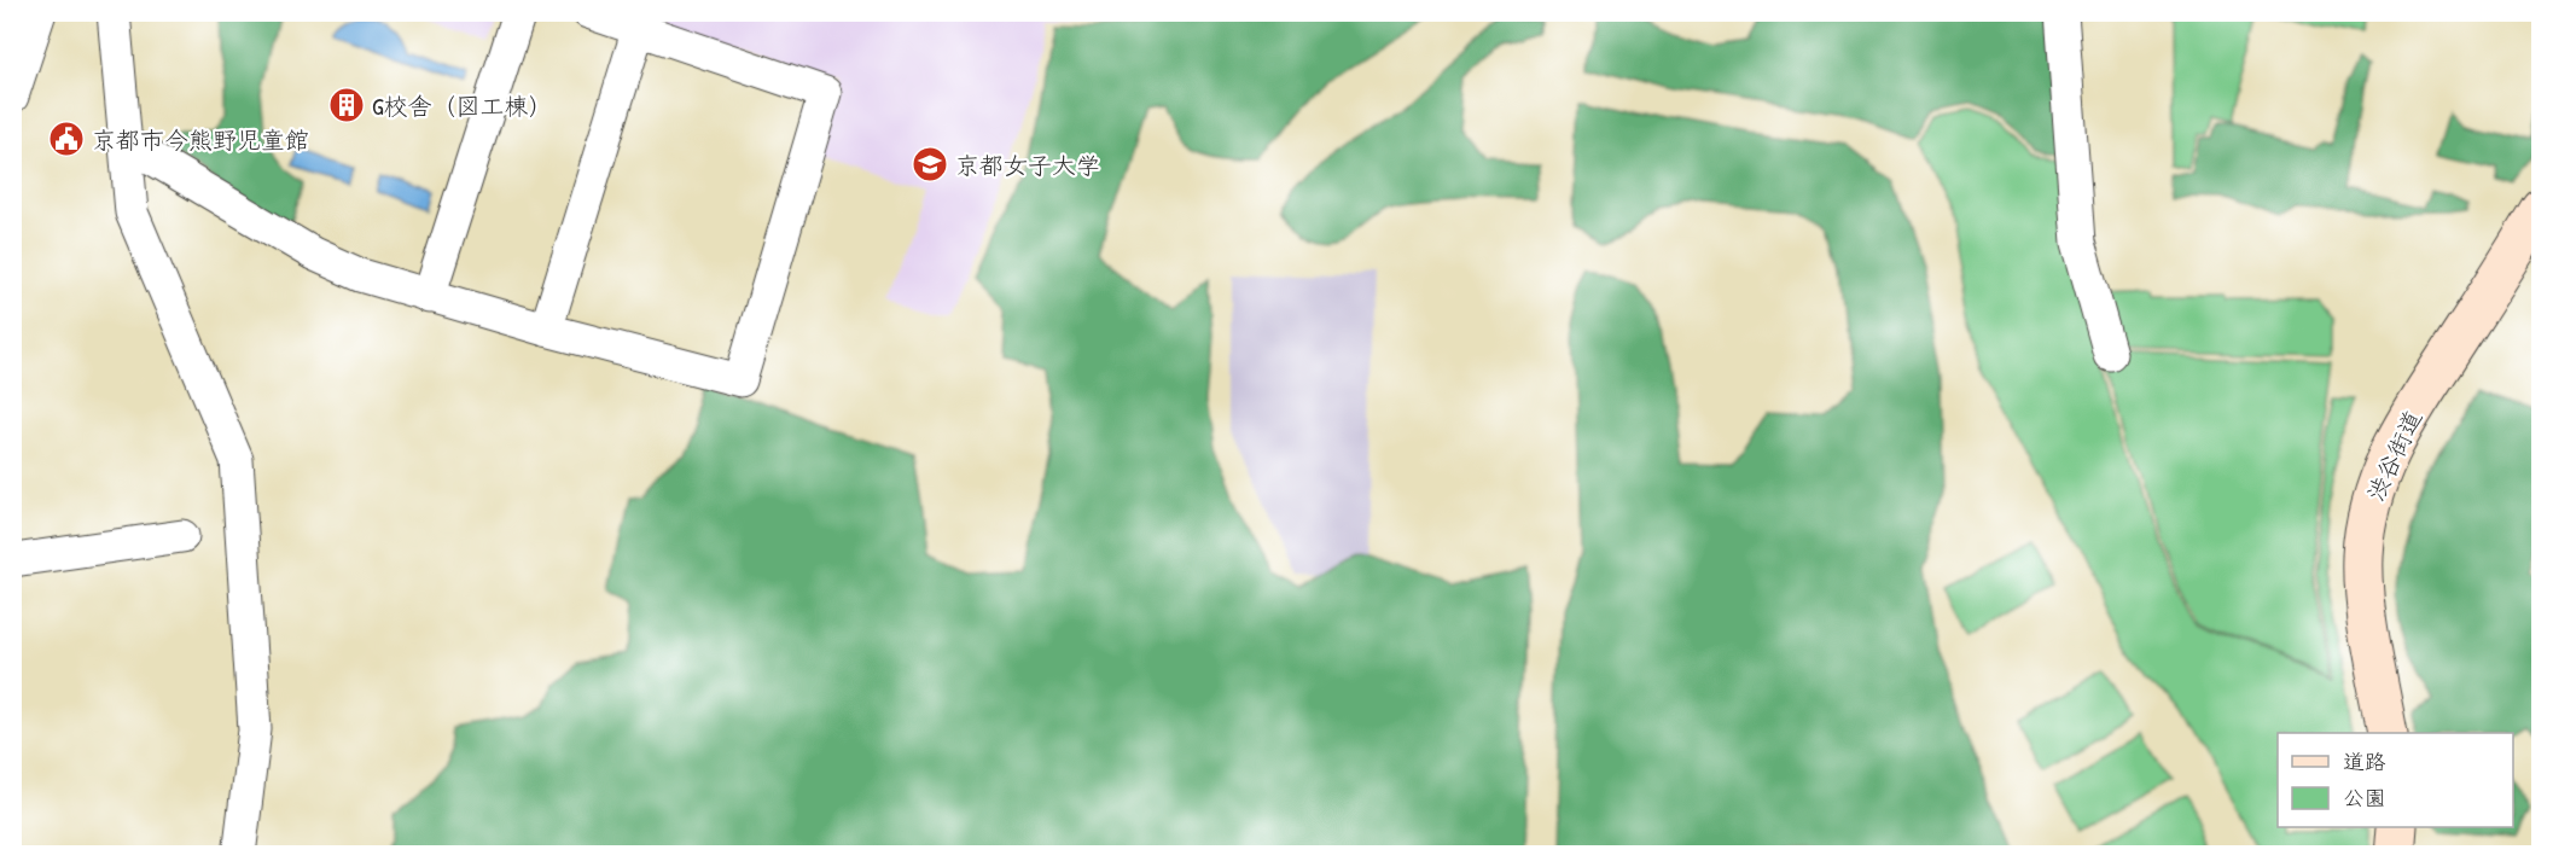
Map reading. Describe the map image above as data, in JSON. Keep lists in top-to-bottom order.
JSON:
{
  "streets": {
    "main road": ["渋谷街道"]
  },
  "places": {
    "building": ["G校舎（図工棟）"],
    "public building": ["京都市今熊野児童館"],
    "school or university": ["京都女子大学"]
  },
  "legend": ["道路", "公園"]
}
